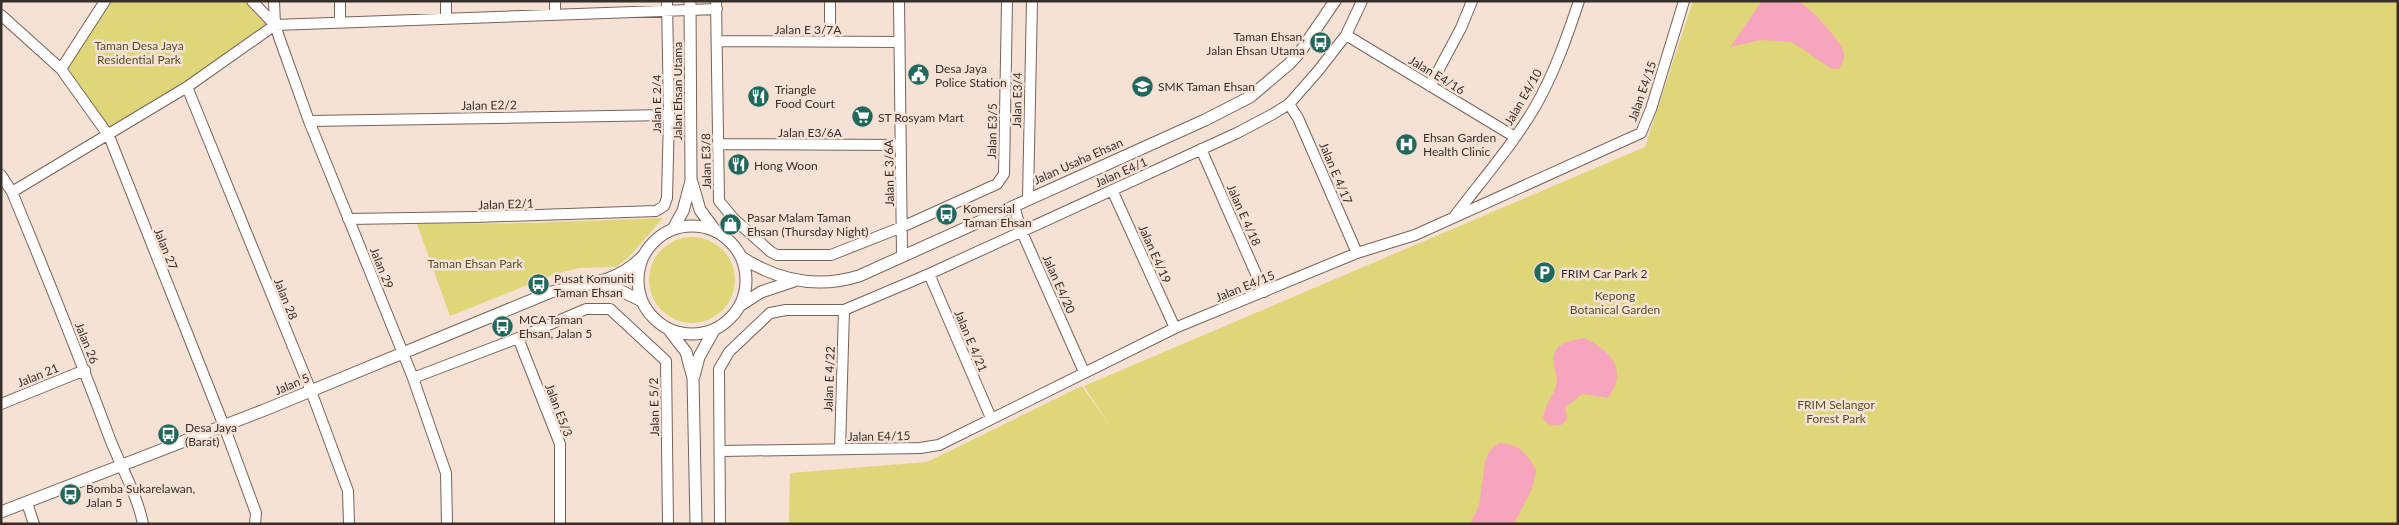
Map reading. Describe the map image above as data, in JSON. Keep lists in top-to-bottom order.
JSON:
{
  "streets": {
    "street": [
      "Jalan E 3/7A",
      "Jalan E4/16",
      "Jalan Ehsan Utama",
      "Jalan E4/15",
      "Jalan E4/10",
      "Jalan E3/4",
      "Jalan E 2/4",
      "Jalan E2/2",
      "Jalan E3/5",
      "Jalan E3/6A",
      "Jalan E3/8",
      "Jalan Usaha Ehsan",
      "Jalan E4/1",
      "Jalan E 3/6A",
      "Jalan E 4/17",
      "Jalan E2/1",
      "Jalan E 4/18",
      "Jalan 27",
      "Jalan E4/19",
      "Jalan 29",
      "Jalan E4/20",
      "Jalan 28",
      "Jalan E 4/21",
      "Jalan 26",
      "Jalan 21",
      "Jalan E 4/22",
      "Jalan 5",
      "Jalan E 5/2",
      "Jalan E5/3"
    ]
  },
  "crossings": [
    ["Jalan E 3/7A", "Jalan E3/8"],
    ["Jalan E 3/7A", "Jalan E 3/6A"],
    ["Jalan E4/16", "Jalan E4/10"],
    ["Jalan E4/16", "Jalan E4/1"],
    ["Jalan Ehsan Utama", "Jalan Usaha Ehsan"],
    ["Jalan Ehsan Utama", "Jalan 5"],
    ["Jalan E4/15", "Jalan E4/10"],
    ["Jalan E4/15", "Jalan E 4/17"],
    ["Jalan E4/15", "Jalan E 4/18"],
    ["Jalan E4/15", "Jalan E4/19"],
    ["Jalan E4/15", "Jalan E4/20"],
    ["Jalan E4/15", "Jalan E 4/21"],
    ["Jalan E4/15", "Jalan E 4/22"],
    ["Jalan E3/4", "Jalan Usaha Ehsan"],
    ["Jalan E 2/4", "Jalan E2/2"],
    ["Jalan E 2/4", "Jalan E2/1"],
    ["Jalan E2/2", "Jalan 29"],
    ["Jalan E3/5", "Jalan E3/8"],
    ["Jalan E3/5", "Jalan E 3/6A"],
    ["Jalan E3/6A", "Jalan E3/8"],
    ["Jalan E3/6A", "Jalan E 3/6A"],
    ["Jalan E3/8", "Jalan E 3/6A"],
    ["Jalan Usaha Ehsan", "Jalan E 3/6A"],
    ["Jalan Usaha Ehsan", "Jalan E4/20"],
    ["Jalan Usaha Ehsan", "Jalan 5"],
    ["Jalan E4/1", "Jalan E 4/17"],
    ["Jalan E4/1", "Jalan E 4/18"],
    ["Jalan E4/1", "Jalan E4/19"],
    ["Jalan E4/1", "Jalan E4/20"],
    ["Jalan E4/1", "Jalan E 4/21"],
    ["Jalan E4/1", "Jalan E 4/22"],
    ["Jalan E2/1", "Jalan 29"],
    ["Jalan 27", "Jalan 5"],
    ["Jalan 29", "Jalan 5"],
    ["Jalan 28", "Jalan 5"],
    ["Jalan 26", "Jalan 21"],
    ["Jalan 26", "Jalan 5"],
    ["Jalan E 5/2", "Jalan E5/3"]
  ],
  "parks": [
    "Taman Desa Jaya Residential Park",
    "Taman Ehsan Park",
    "Kepong Botanical Garden",
    "FRIM Selangor Forest Park"
  ],
  "places": {
    "bus stop": [
      "Taman Ehsan, Jalan Ehsan Utama",
      "Komersial Taman Ehsan",
      "Pusat Komuniti Taman Ehsan",
      "MCA Taman Ehsan, Jalan 5",
      "Desa Jaya (Barat)",
      "Bomba Sukarelawan, Jalan 5"
    ],
    "public building": ["Desa Jaya Police Station"],
    "school or university": ["SMK Taman Ehsan"],
    "restaurant": ["Triangle Food Court", "Hong Woon"],
    "supermarket": ["ST Rosyam Mart"],
    "hospital": ["Ehsan Garden Health Clinic"],
    "shop": ["Pasar Malam Taman Ehsan (Thursday Night)"],
    "parking": ["FRIM Car Park 2"]
  }
}
